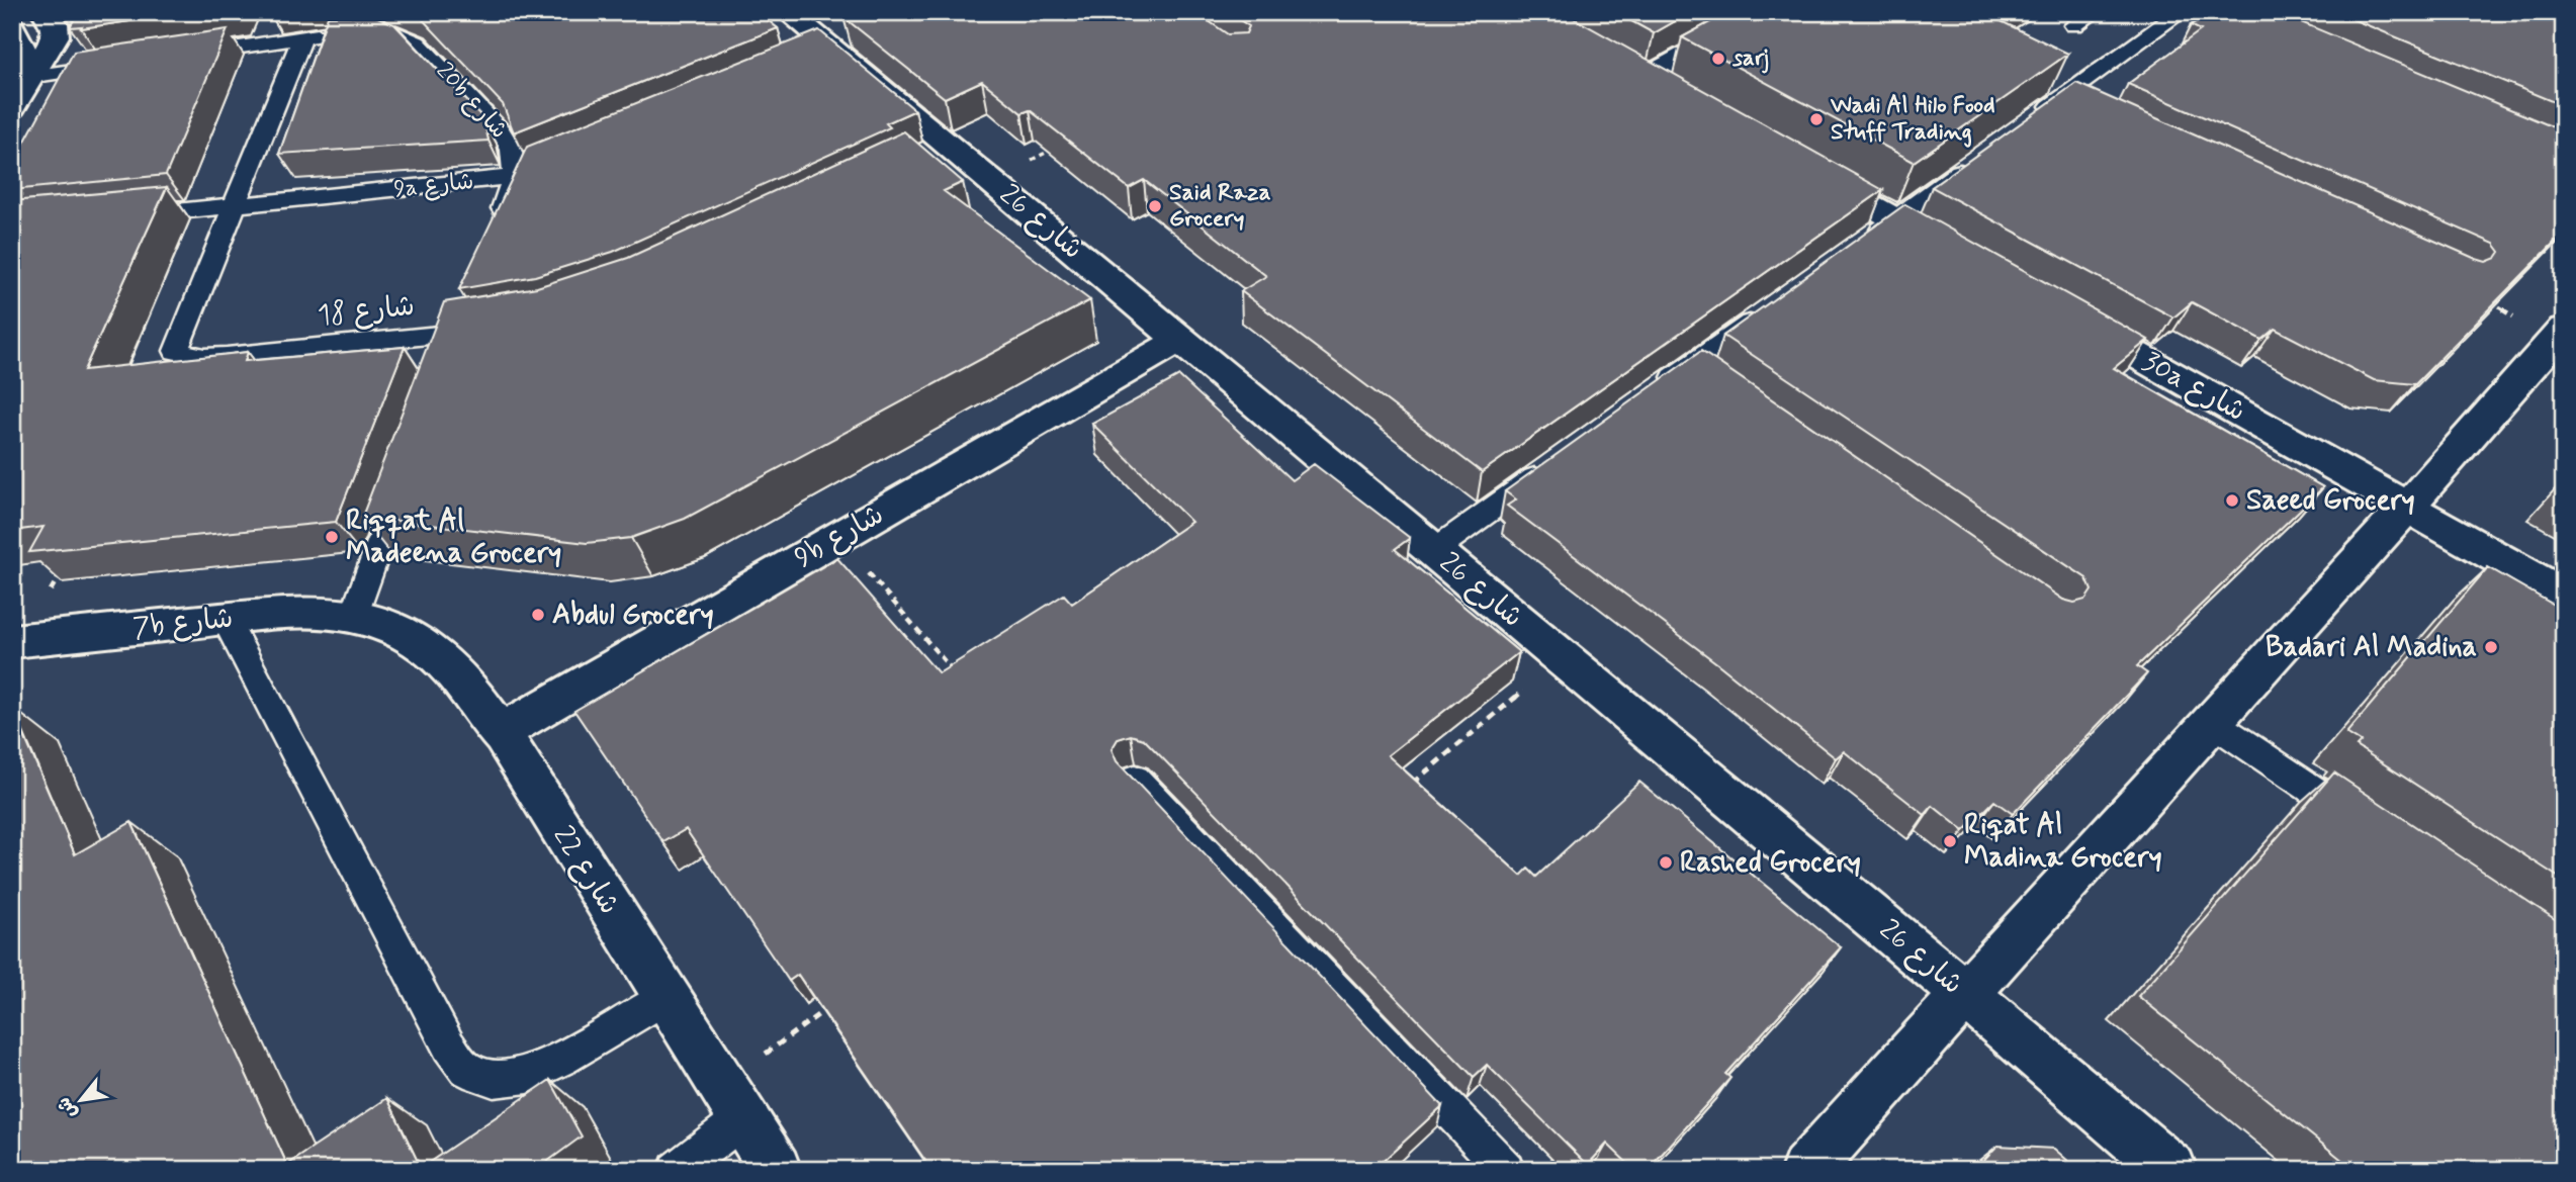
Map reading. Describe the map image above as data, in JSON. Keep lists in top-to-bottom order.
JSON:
{
  "streets": {
    "street": [
      "شارع 26",
      "30a شارع",
      "9b شارع",
      "7b شارع",
      "شارع 22"
    ],
    "lane": ["20b شارع", "9a شارع", "شارع 18"]
  },
  "crossings": [
    ["20b شارع", "9a شارع"],
    ["20b شارع", "شارع 18"],
    ["9a شارع", "شارع 18"],
    ["شارع 26", "9b شارع"],
    ["9b شارع", "شارع 22"],
    ["7b شارع", "شارع 22"]
  ],
  "places": [
    "sarj",
    "Wadi Al Hilo Food Stuff Trading",
    "Said Raza Grocery",
    "Saeed Grocery",
    "Riqqat Al Madeena Grocery",
    "Abdul Grocery",
    "Badari Al Madina",
    "Riqat Al Madina Grocery",
    "Rashed Grocery"
  ],
  "north": "bottom left"
}
